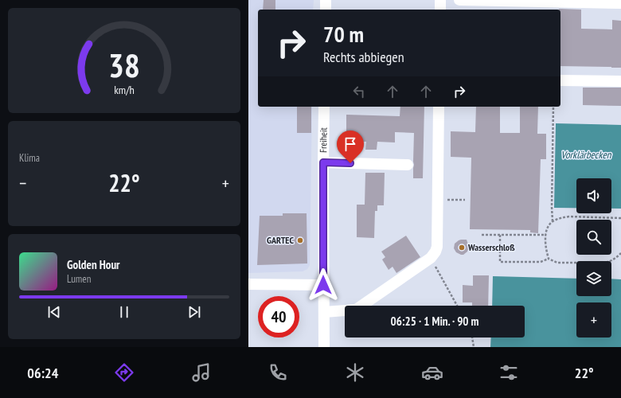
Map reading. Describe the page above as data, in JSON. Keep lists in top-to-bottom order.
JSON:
{
  "streets": {
    "street": ["Freiheit"]
  },
  "water": ["Vorklärbecken"],
  "places": ["GARTEC", "Wasserschloß"],
  "page": {
    "turn": ["70 m", "Rechts abbiegen"],
    "tile": "Klima",
    "heat": ["−", "22°", "+"],
    "map_buttons": "+",
    "song": ["Golden Hour", "Lumen"],
    "limit": "40",
    "trip": "06:25 · 1 Min. · 90 m",
    "tabs": ["06:24", "22°"],
    "gauge": ["38", "km/h"]
  }
}
